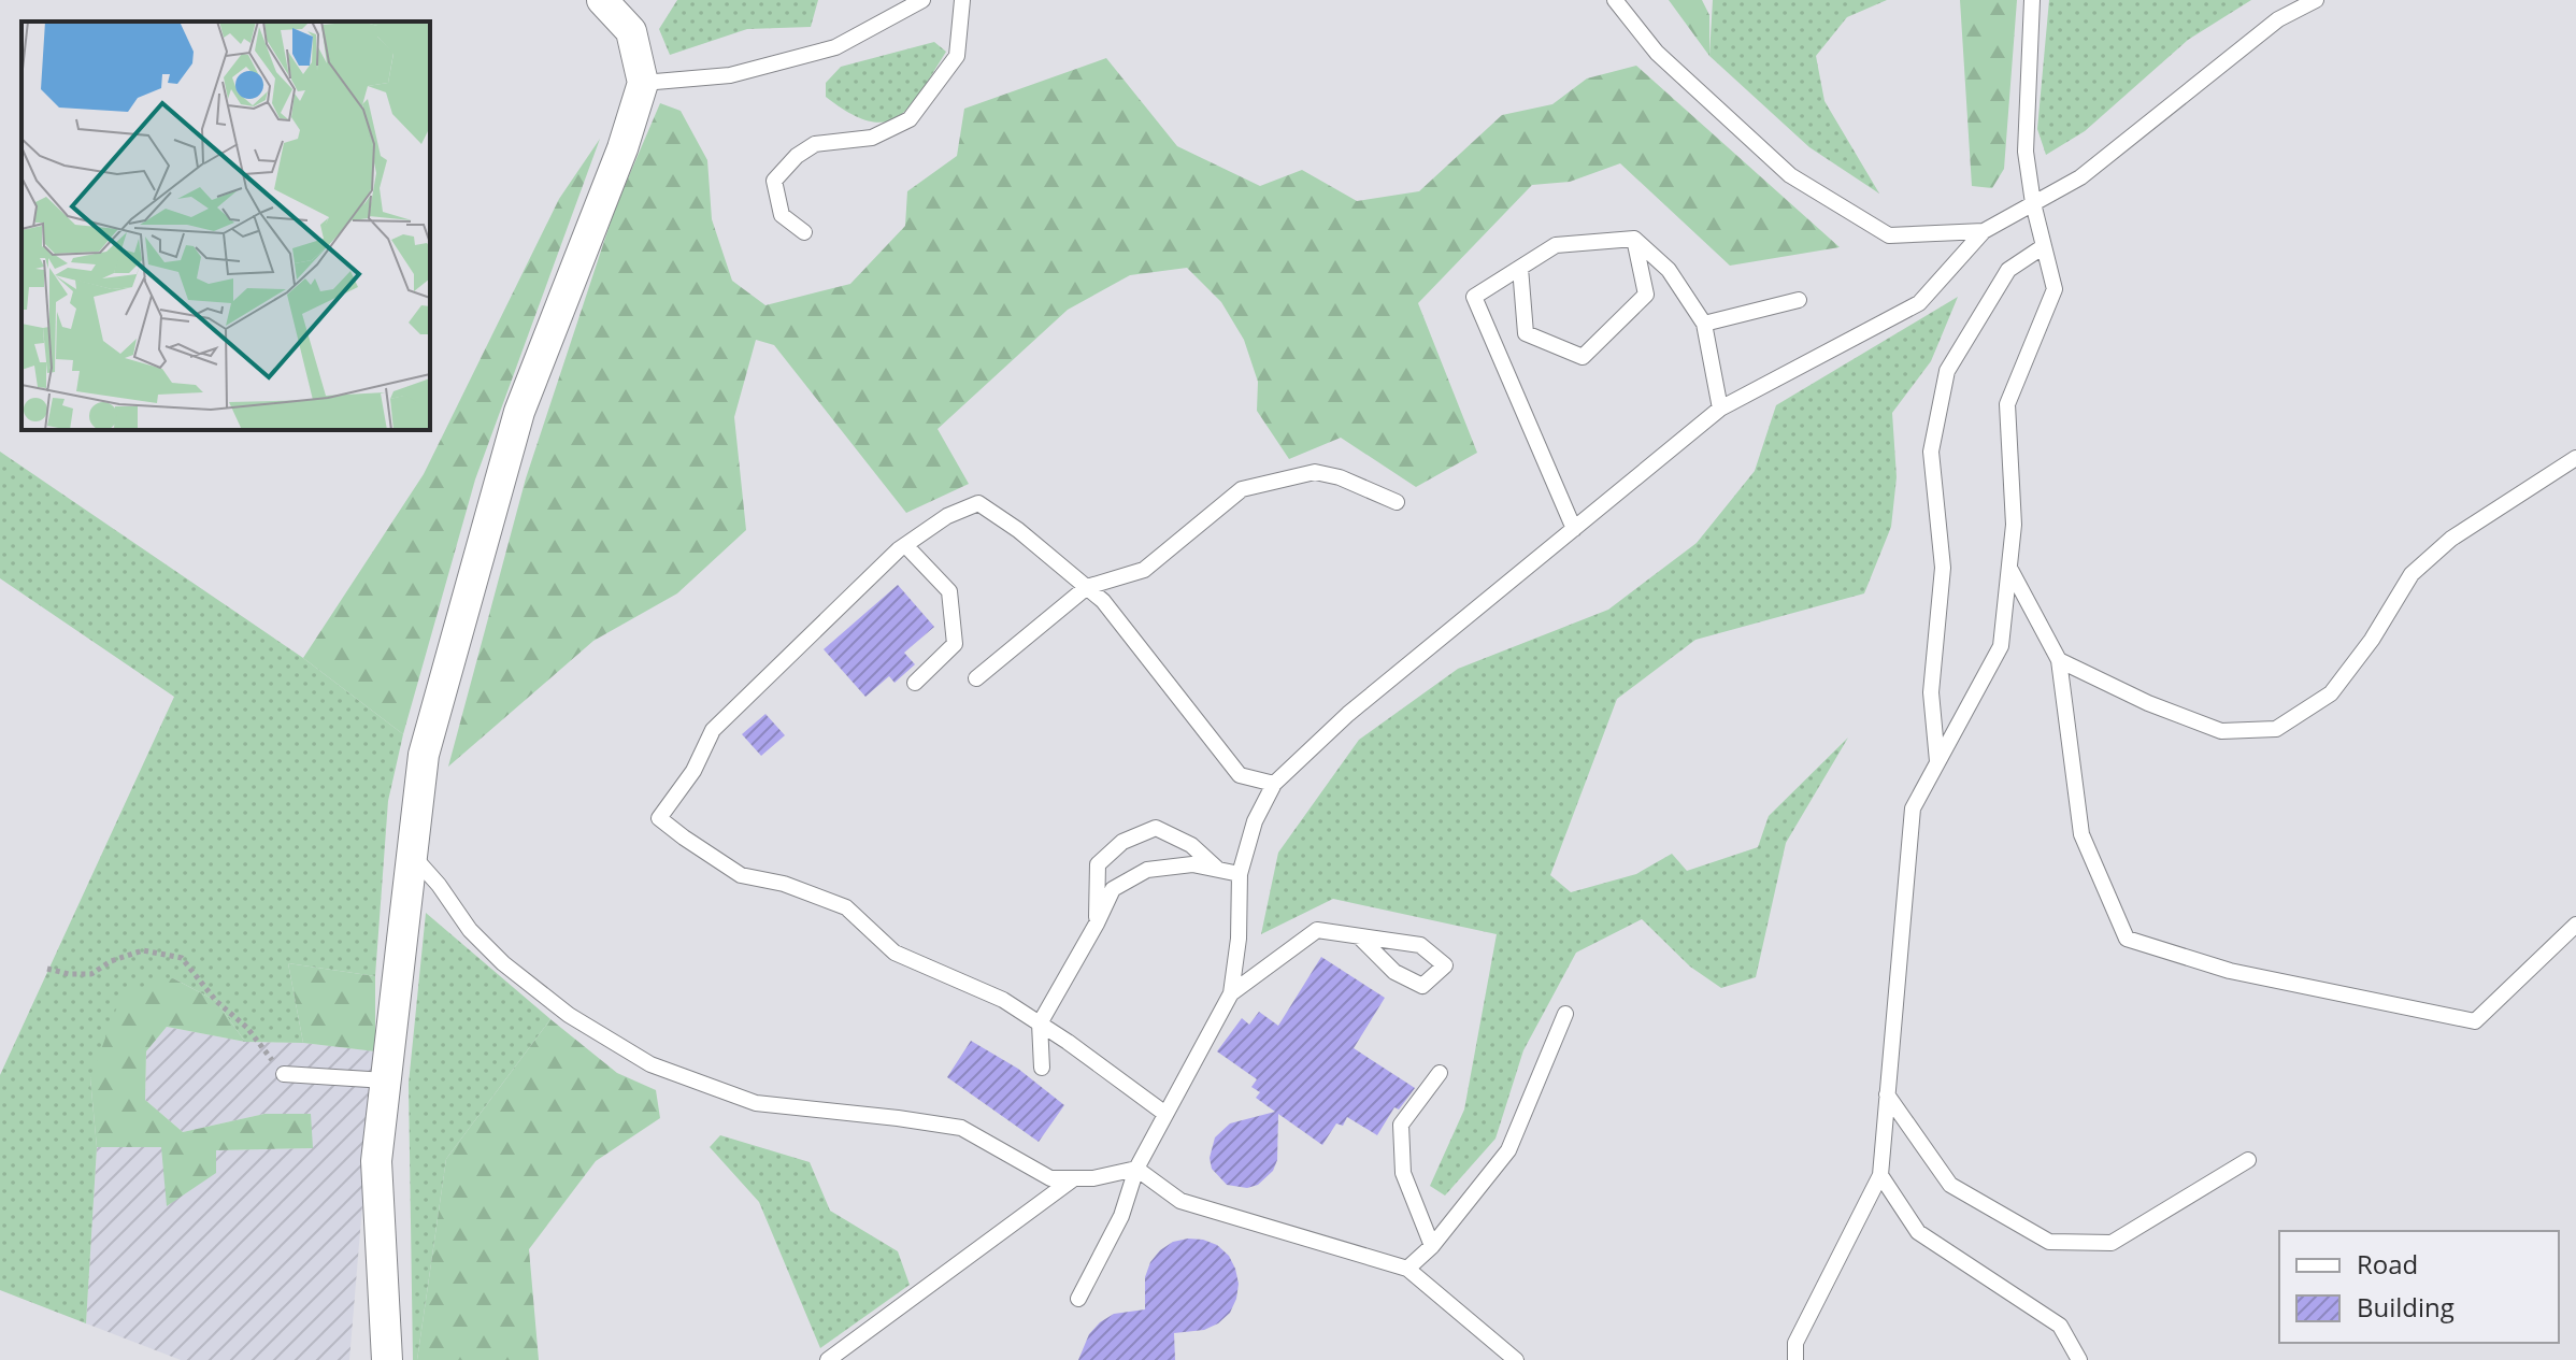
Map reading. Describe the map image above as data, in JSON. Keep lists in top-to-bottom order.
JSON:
{
  "legend": ["Road", "Building"]
}
